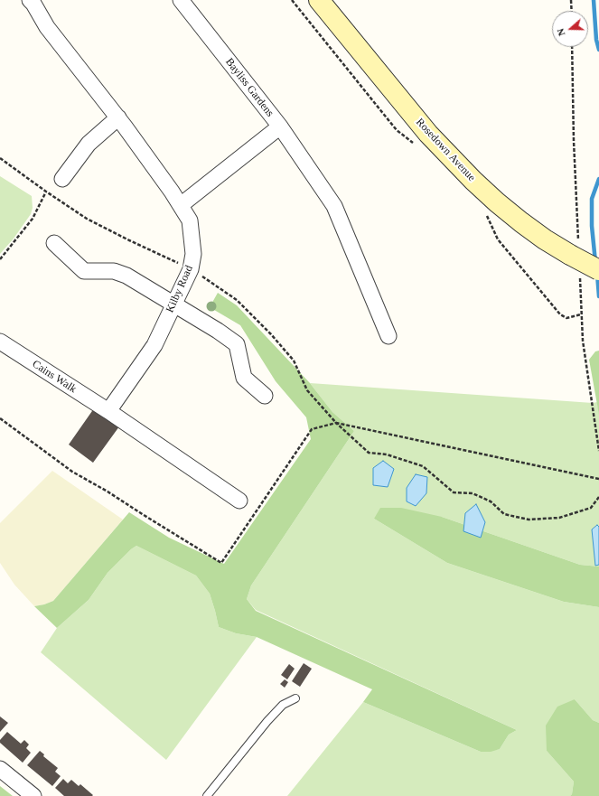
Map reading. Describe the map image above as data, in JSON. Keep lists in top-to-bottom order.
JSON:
{
  "streets": {
    "street": [
      "Bayliss Gardens",
      "Rosedown Avenue",
      "Kilby Road",
      "Cains Walk"
    ]
  },
  "crossings": [
    ["Bayliss Gardens", "Kilby Road"],
    ["Kilby Road", "Cains Walk"]
  ],
  "north": "left"
}
